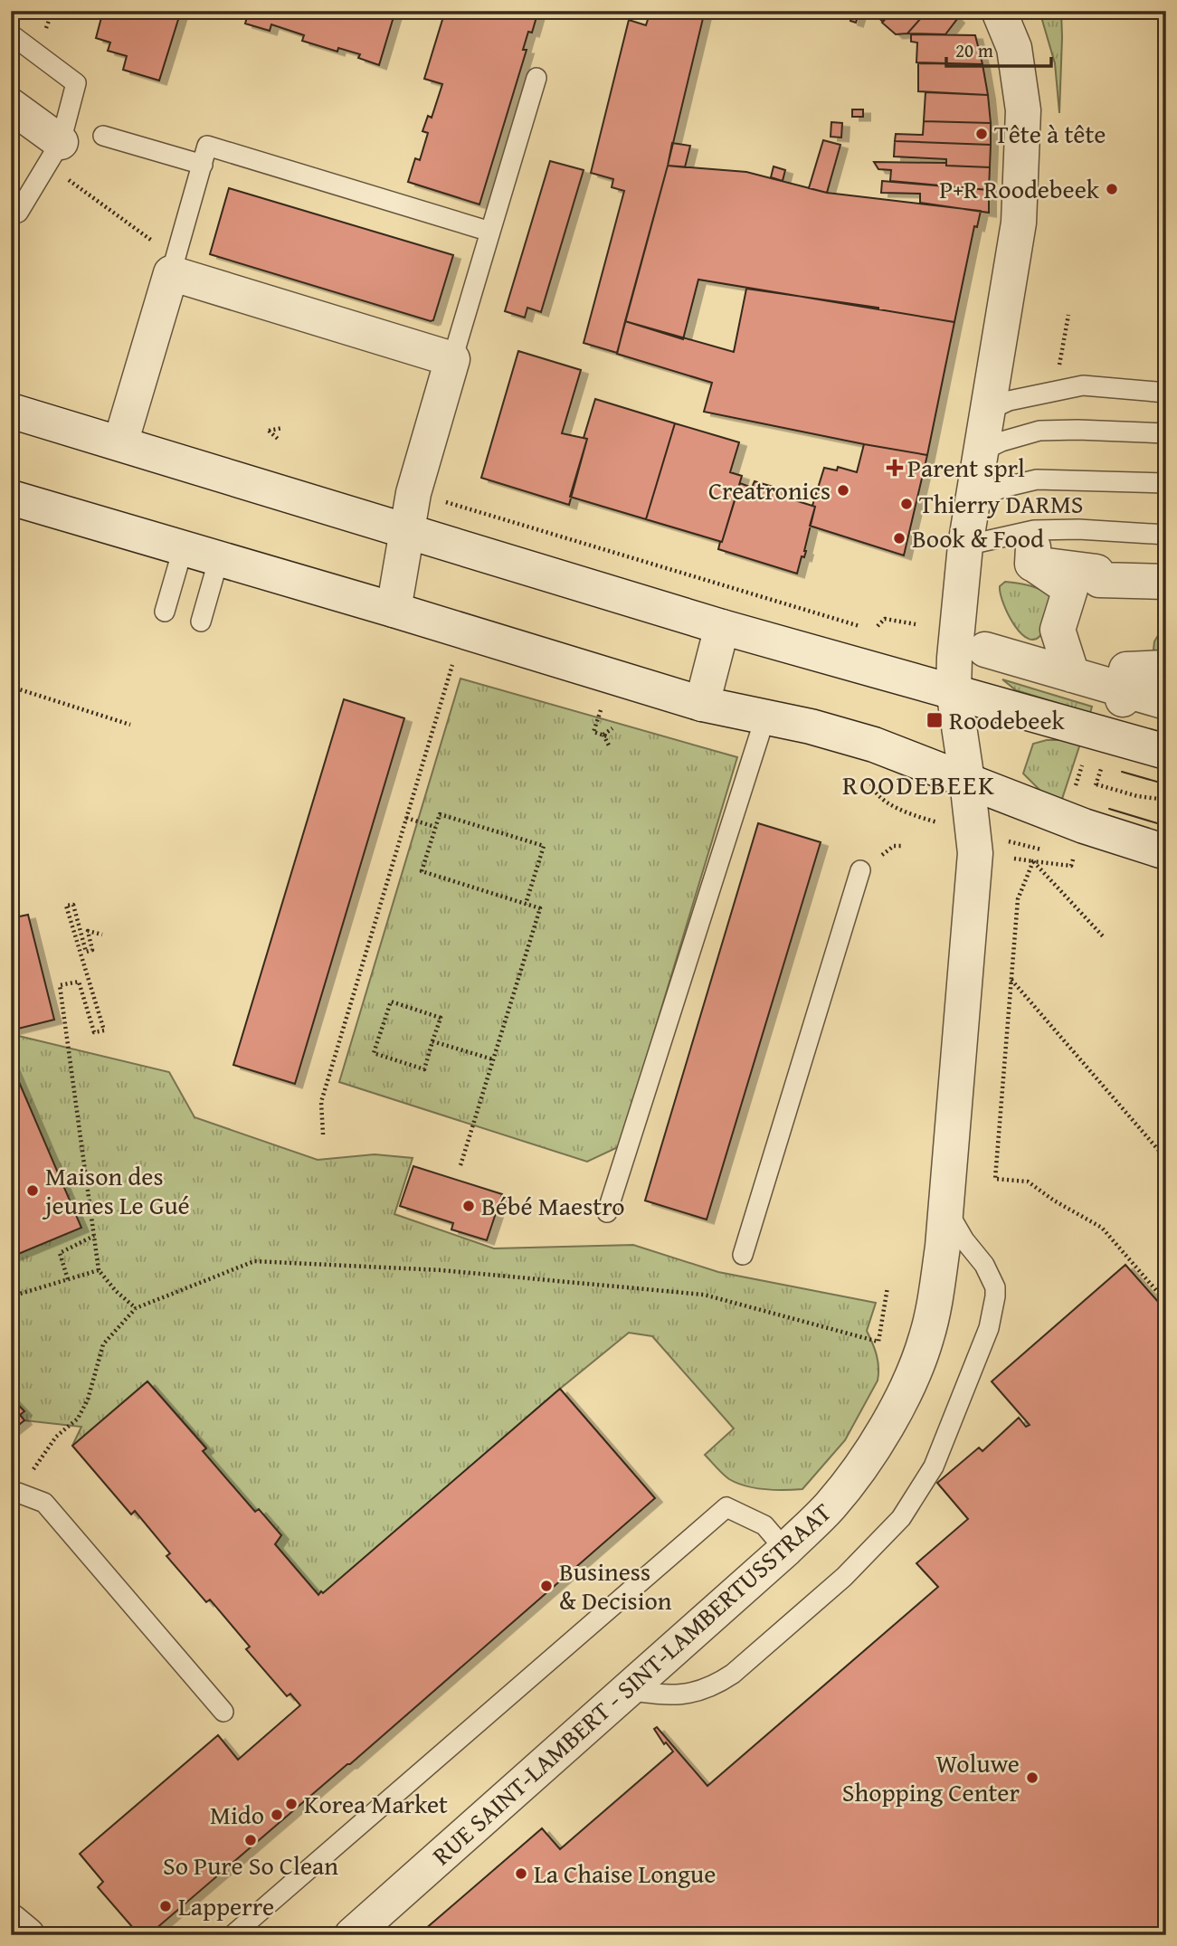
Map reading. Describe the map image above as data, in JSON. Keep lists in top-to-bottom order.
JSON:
{
  "streets": {
    "street": ["RUE SAINT-LAMBERT - SINT-LAMBERTUSSTRAAT"]
  },
  "districts": ["ROODEBEEK"],
  "places": {
    "other": [
      "Tête à tête",
      "P+R Roodebeek",
      "Creatronics",
      "Thierry DARMS",
      "Book & Food",
      "Maison des jeunes Le Gué",
      "Bébé Maestro",
      "Business & Decision",
      "Woluwe Shopping Center",
      "Korea Market",
      "Mido",
      "So Pure So Clean",
      "La Chaise Longue",
      "Lapperre"
    ],
    "health": ["Parent sprl"],
    "transit": ["Roodebeek"]
  },
  "scale_bar": "20 m"
}
